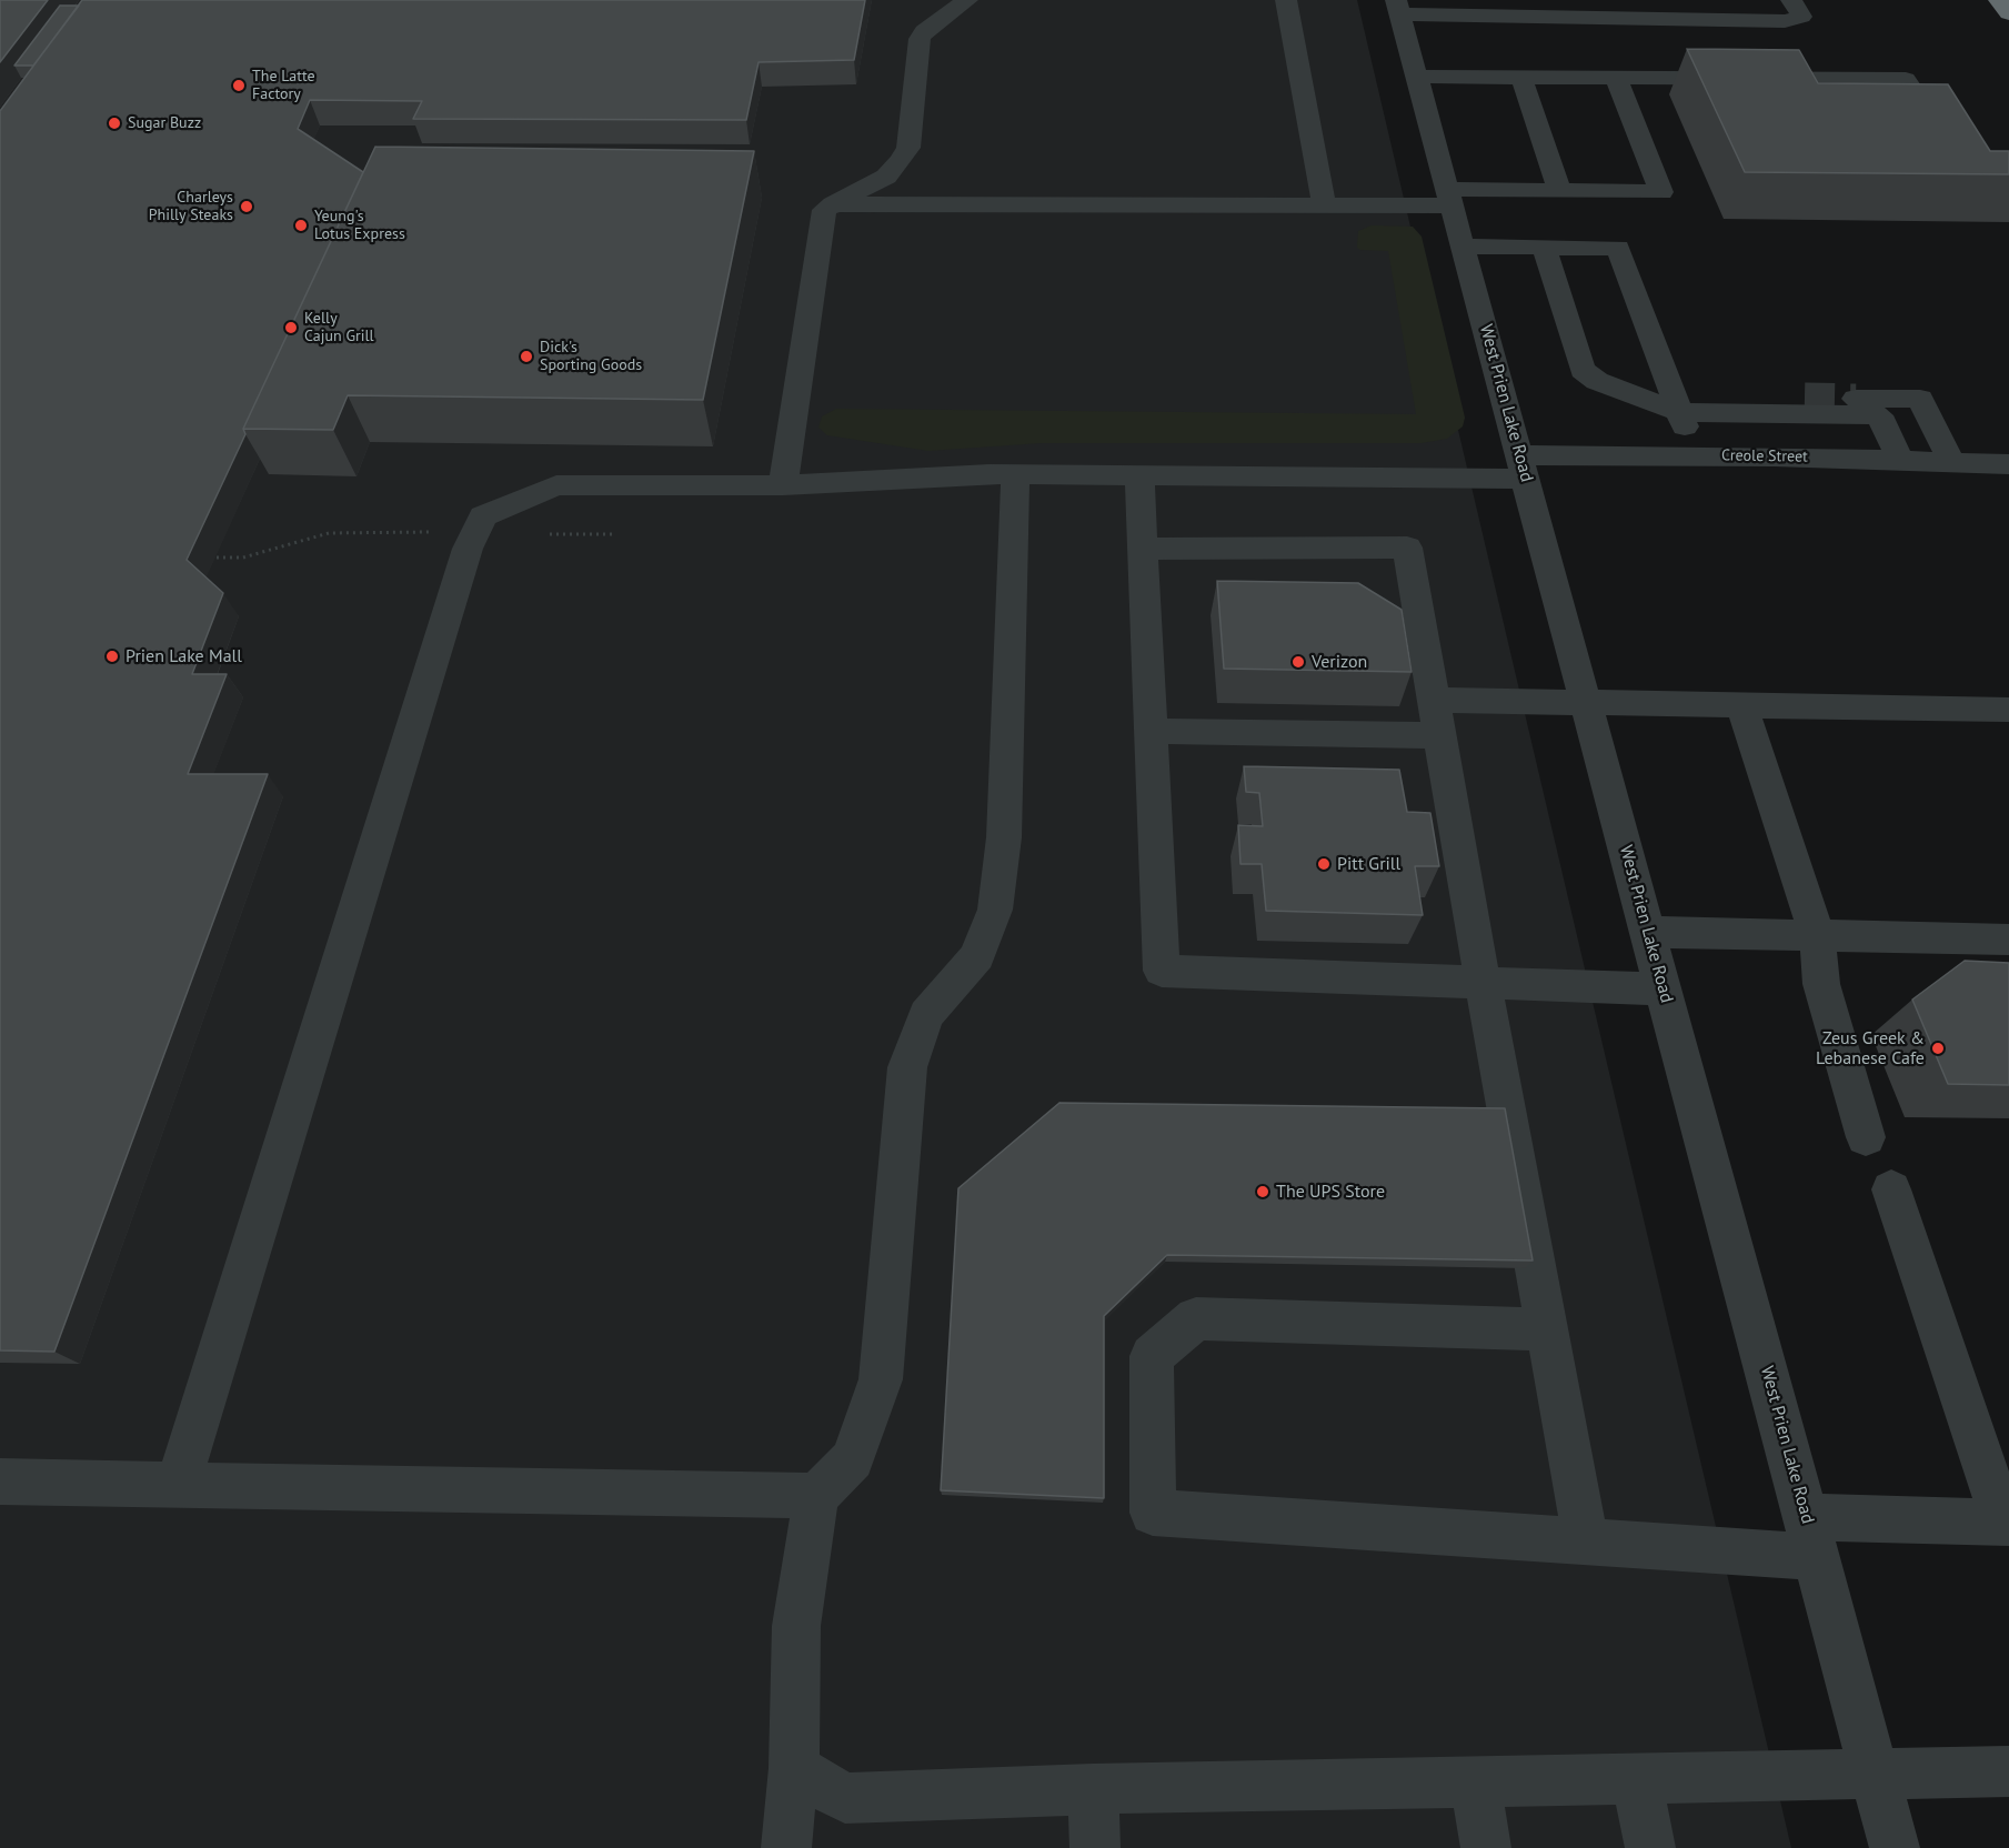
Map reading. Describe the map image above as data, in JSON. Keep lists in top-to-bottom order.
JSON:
{
  "streets": {
    "street": ["West Prien Lake Road", "Creole Street"]
  },
  "crossings": [
    ["West Prien Lake Road", "Creole Street"]
  ],
  "places": [
    "The Latte Factory",
    "Sugar Buzz",
    "Charleys Philly Steaks",
    "Yeung's Lotus Express",
    "Kelly Cajun Grill",
    "Dick's Sporting Goods",
    "Prien Lake Mall",
    "Verizon",
    "Pitt Grill",
    "Zeus Greek & Lebanese Cafe",
    "The UPS Store"
  ]
}
